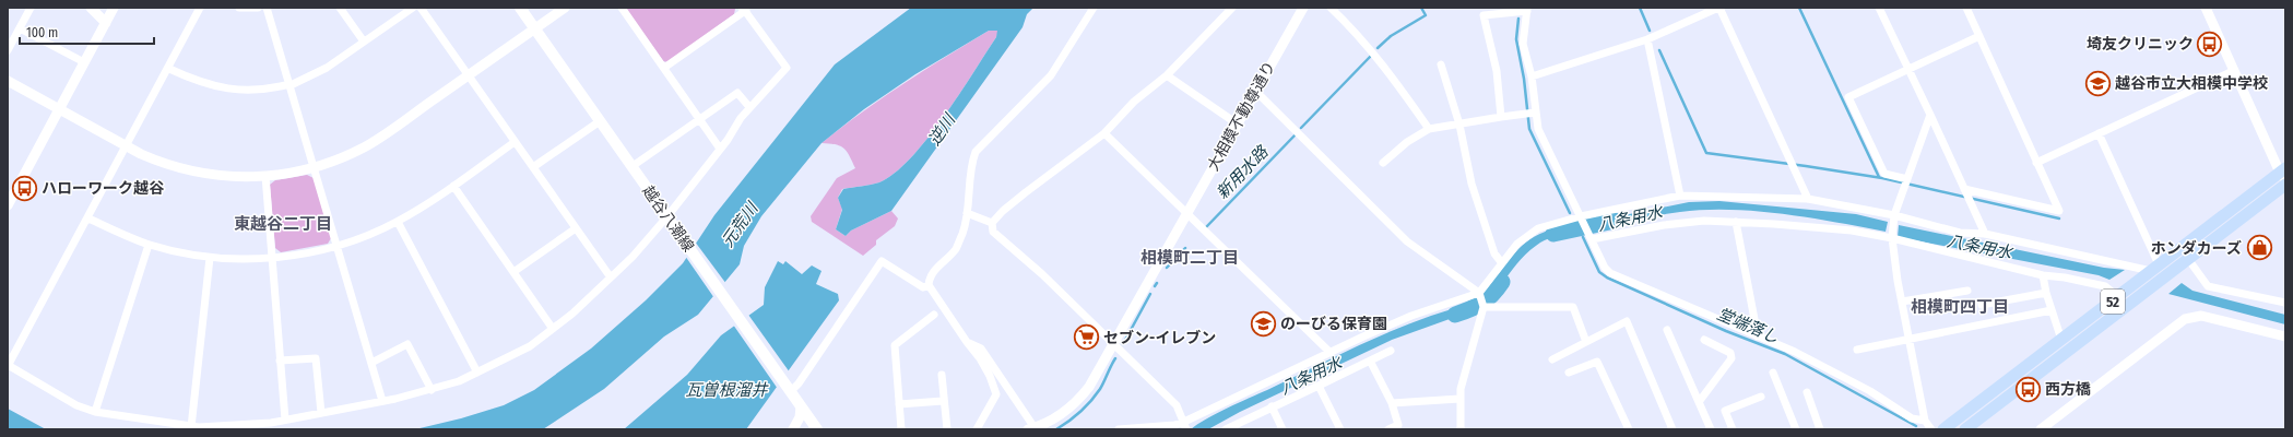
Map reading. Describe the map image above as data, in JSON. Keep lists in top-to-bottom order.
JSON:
{
  "streets": {
    "main road": ["越谷八潮線", "52"],
    "street": ["大相模不動尊通り"]
  },
  "districts": ["東越谷二丁目", "相模町二丁目", "相模町四丁目"],
  "water": [
    "逆川",
    "新用水路",
    "八条用水",
    "元荒川",
    "堂端落し",
    "瓦曽根溜井"
  ],
  "places": {
    "bus stop": ["埼友クリニック", "ハローワーク越谷", "西方橋"],
    "school or university": ["越谷市立大相模中学校", "のーびる保育園"],
    "shop": ["ホンダカーズ"],
    "supermarket": ["セブン-イレブン"]
  },
  "scale_bar": "100 m"
}
